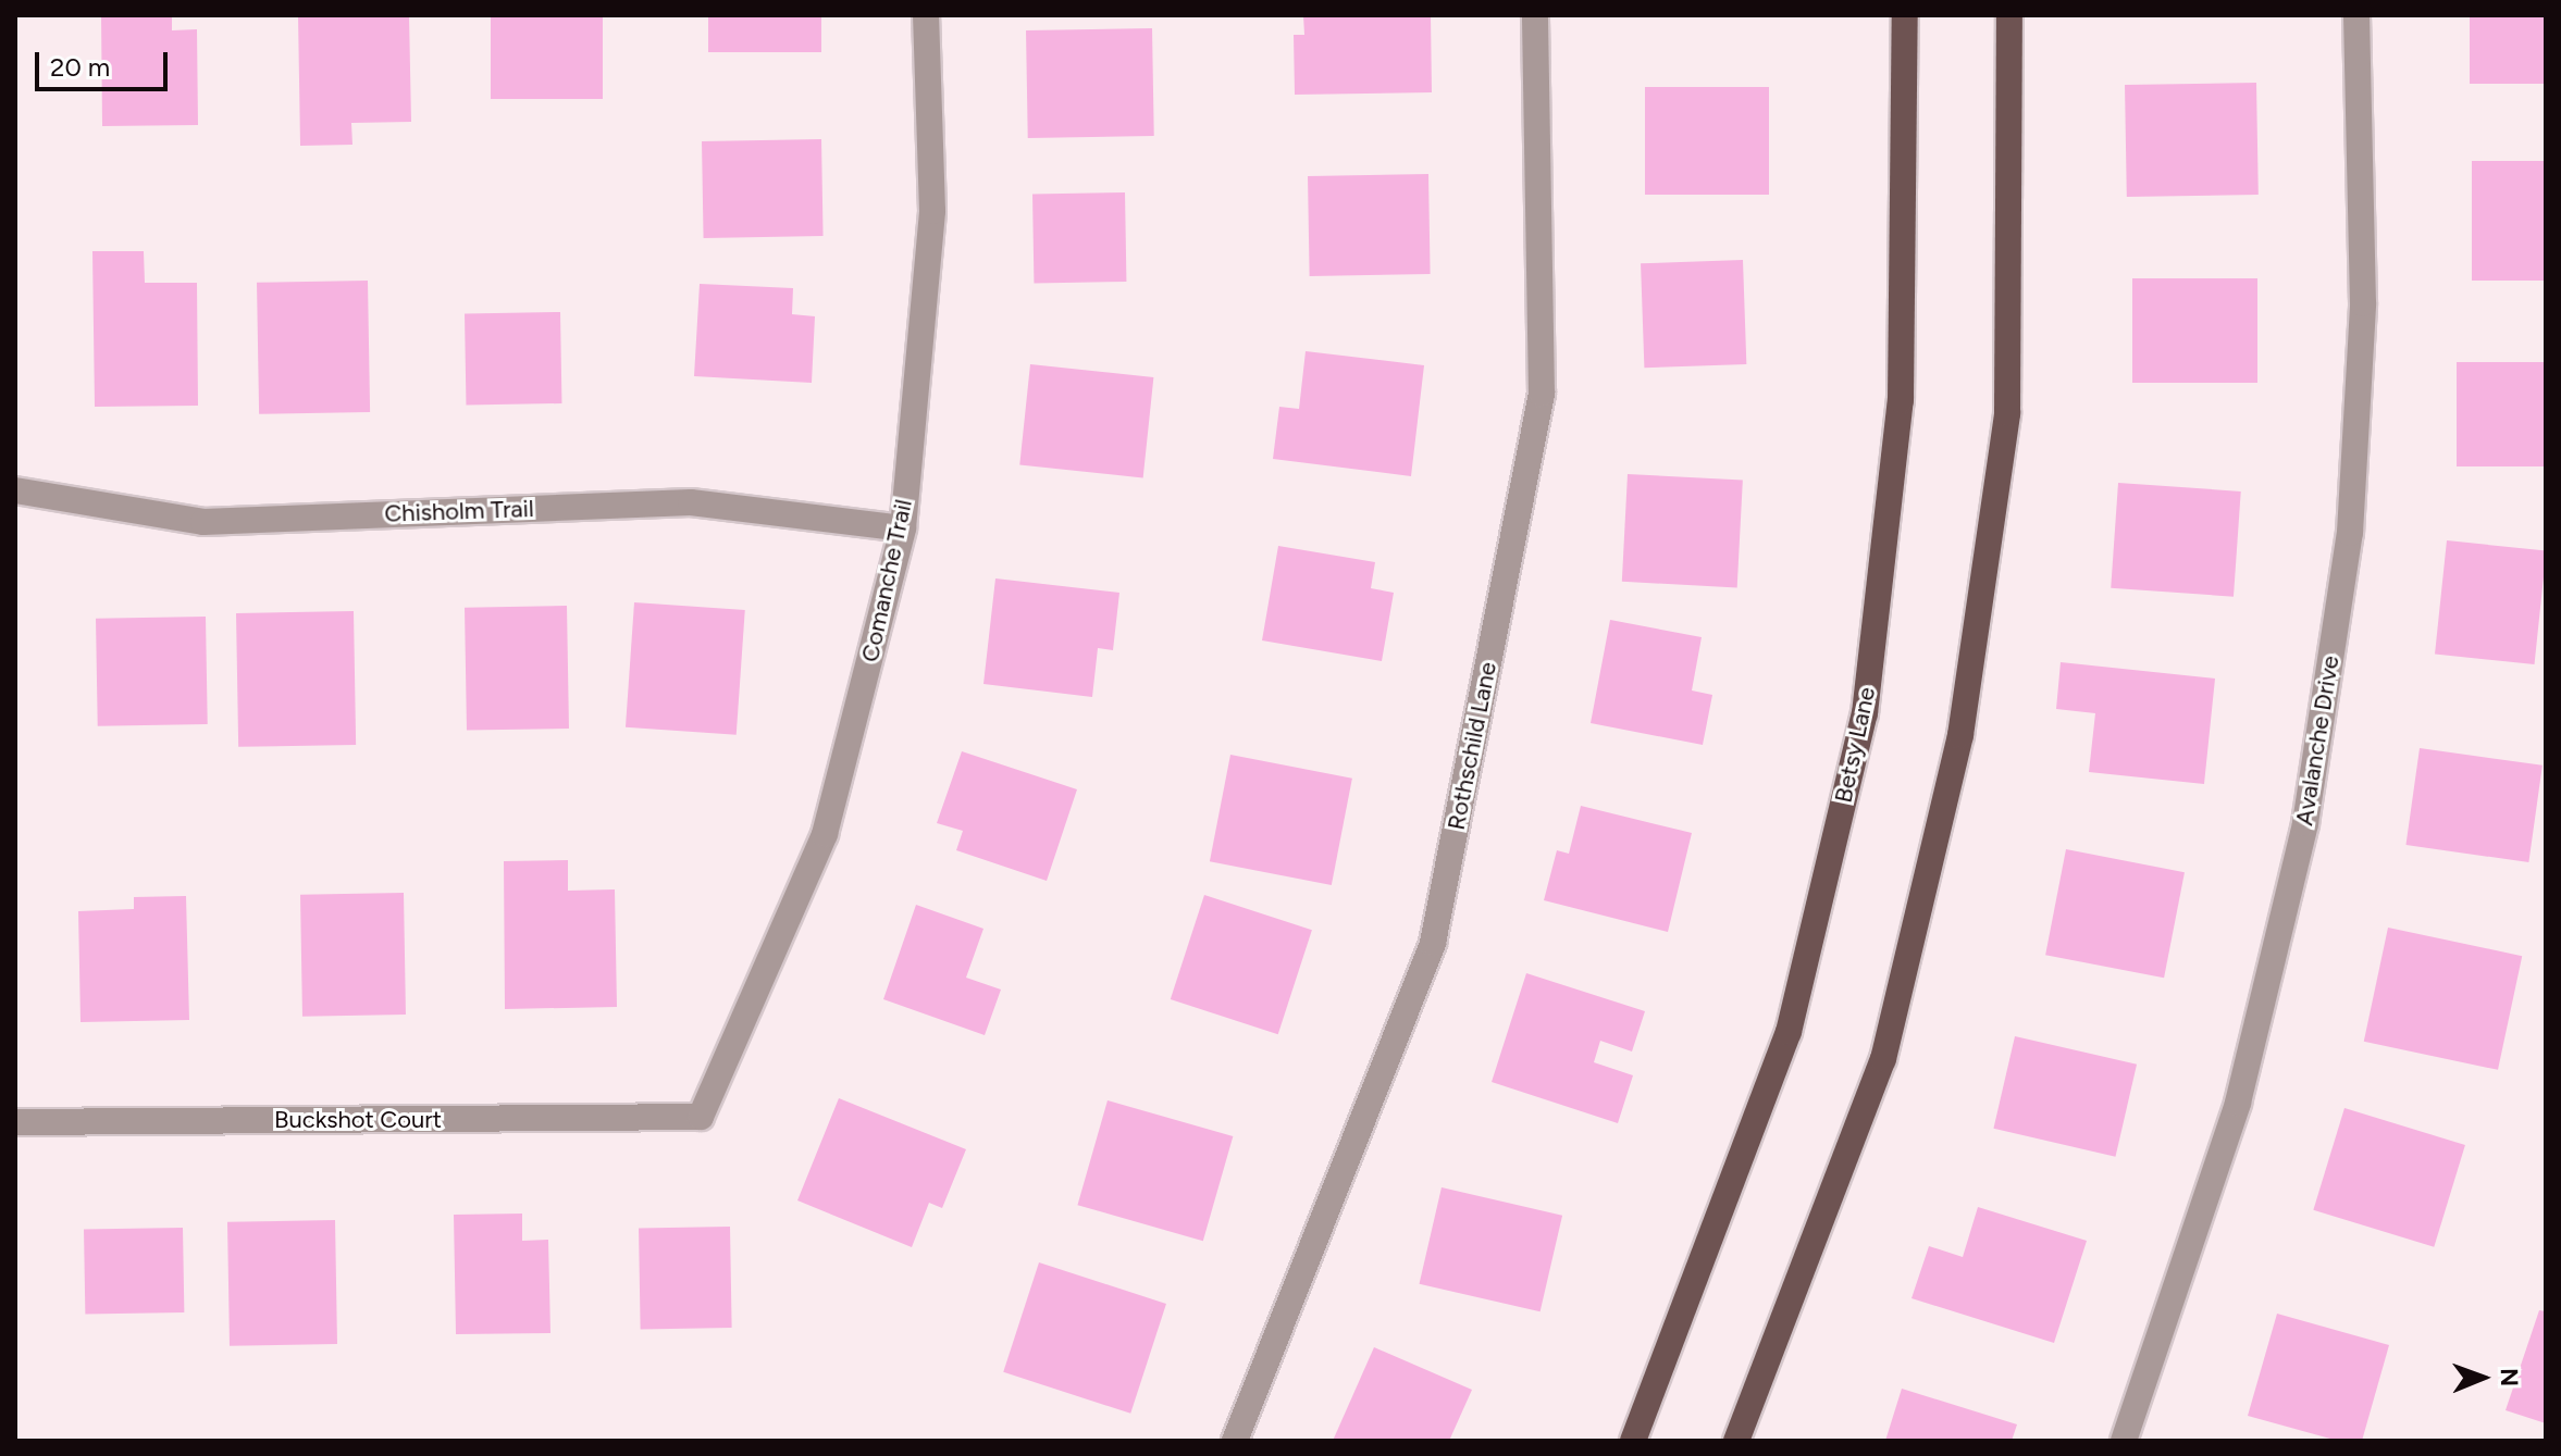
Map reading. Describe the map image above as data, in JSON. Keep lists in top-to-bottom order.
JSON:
{
  "streets": {
    "main road": ["Betsy Lane"],
    "street": [
      "Chisholm Trail",
      "Comanche Trail",
      "Avalanche Drive",
      "Rothschild Lane",
      "Buckshot Court"
    ]
  },
  "crossings": [
    ["Chisholm Trail", "Comanche Trail"],
    ["Comanche Trail", "Buckshot Court"]
  ],
  "scale_bar": "20 m",
  "north": "right"
}
